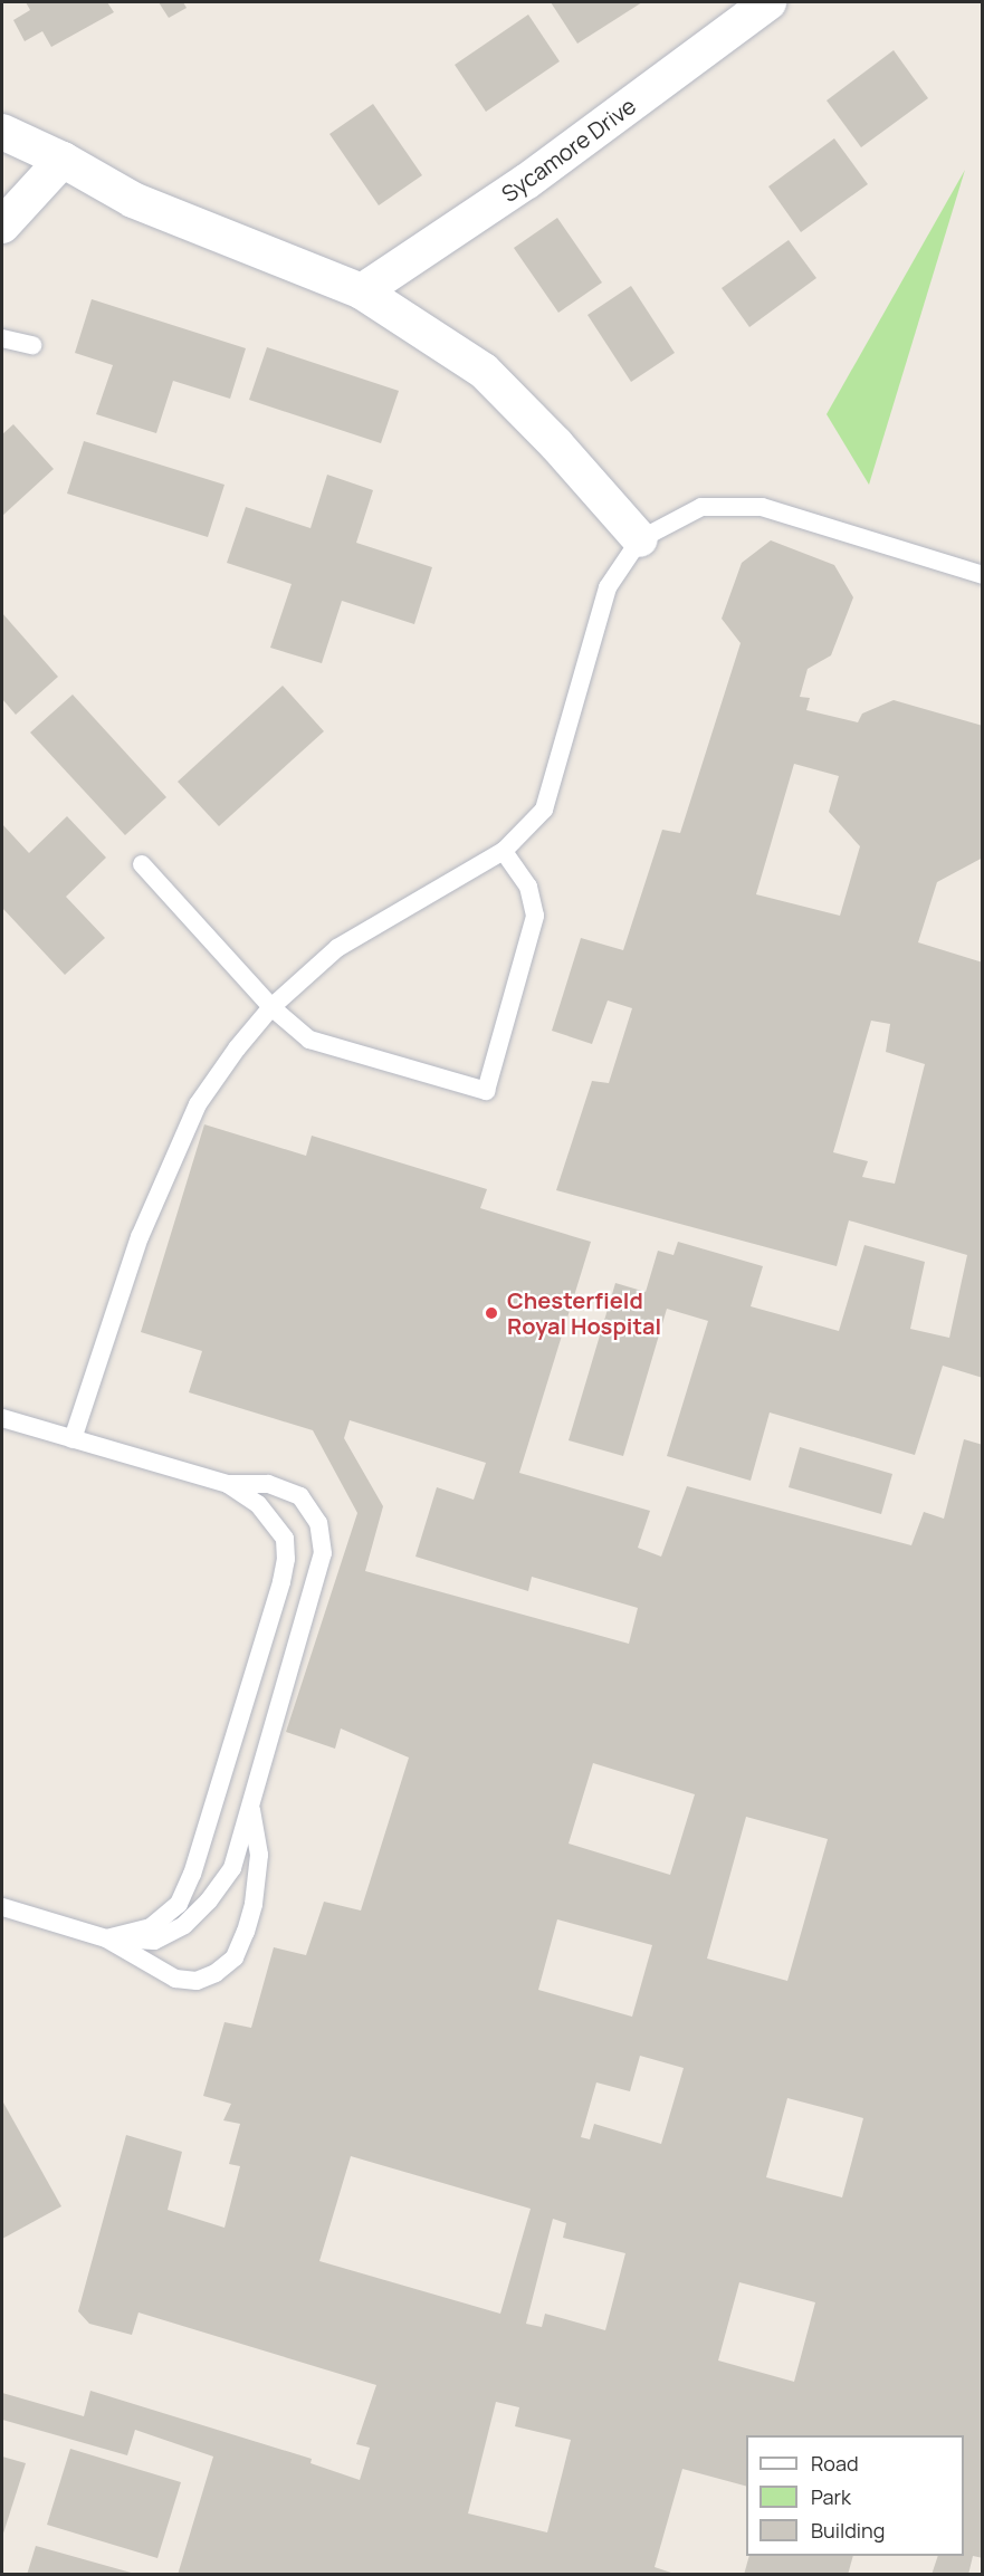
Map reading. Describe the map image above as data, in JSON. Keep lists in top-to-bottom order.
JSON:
{
  "streets": {
    "street": ["Sycamore Drive"]
  },
  "places": ["Chesterfield Royal Hospital"],
  "legend": ["Road", "Park", "Building"]
}
